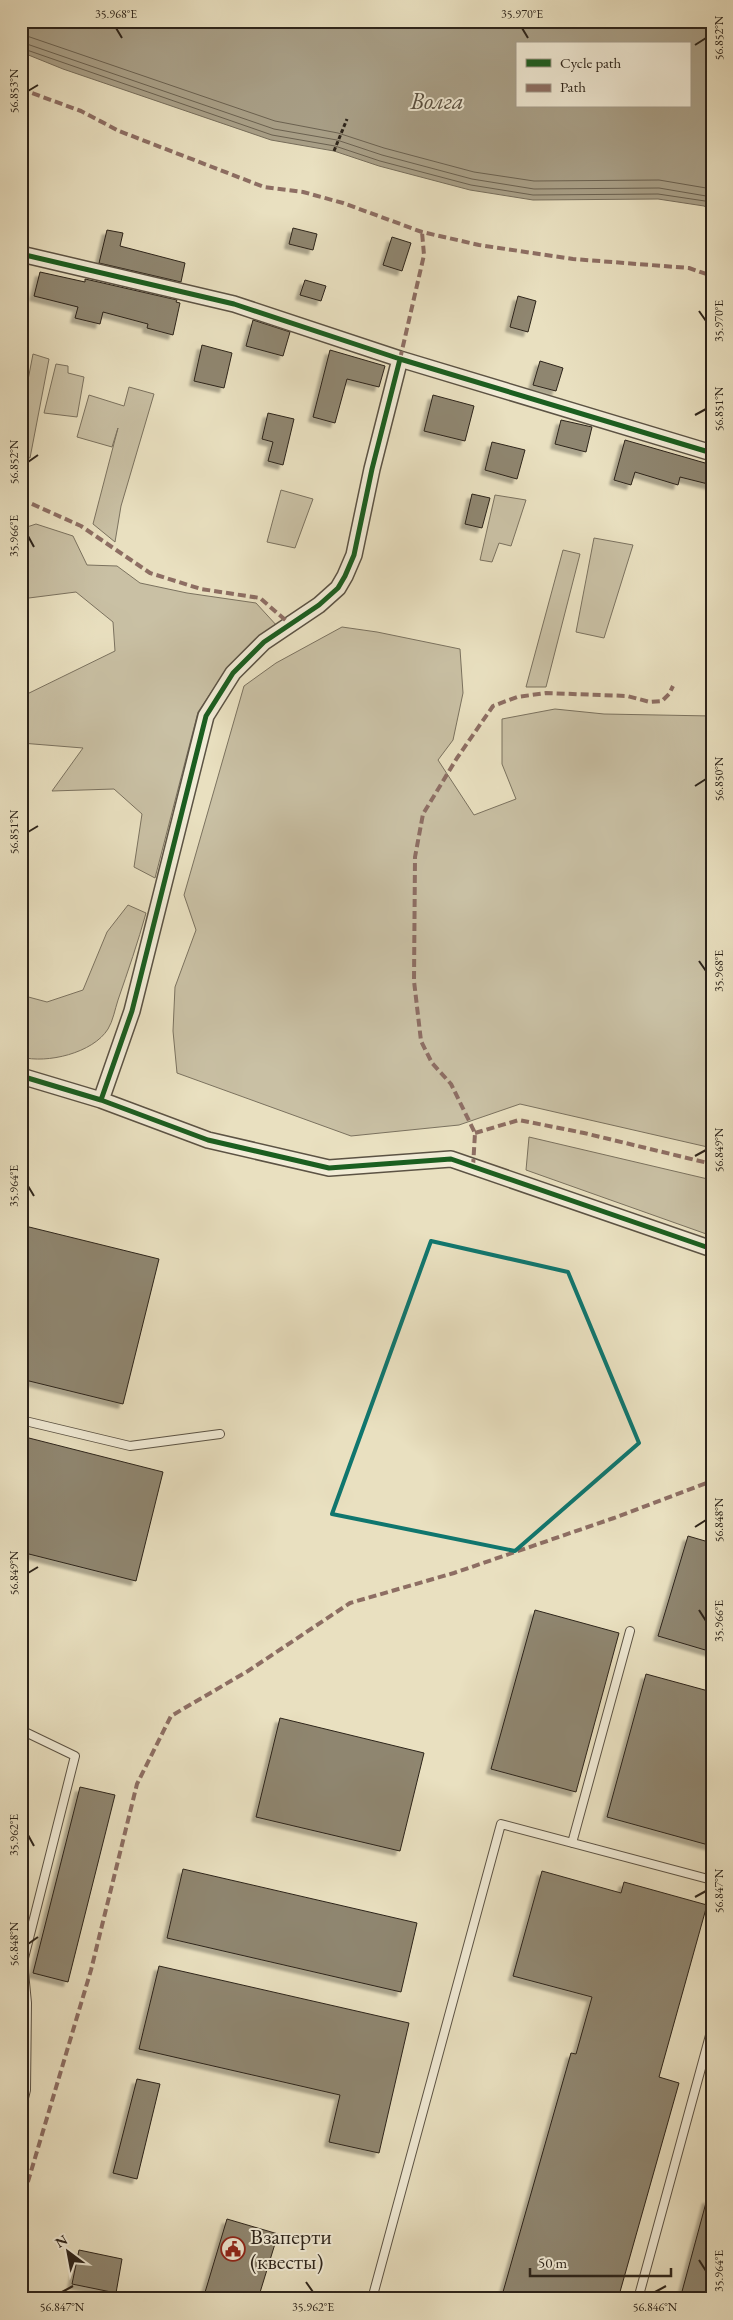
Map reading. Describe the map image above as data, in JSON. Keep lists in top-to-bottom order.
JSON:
{
  "water": ["Волга"],
  "places": {
    "public building": ["Взаперти (квесты)"]
  },
  "legend": ["Cycle path", "Path"],
  "scale_bar": "50 m",
  "north": "top left",
  "coordinates": [
    "35.968°E",
    "35.970°E",
    "56.852°N",
    "56.853°N",
    "56.851°N",
    "35.966°E",
    "56.850°N",
    "56.849°N",
    "35.964°E",
    "56.848°N",
    "35.962°E",
    "56.847°N",
    "56.846°N"
  ]
}
